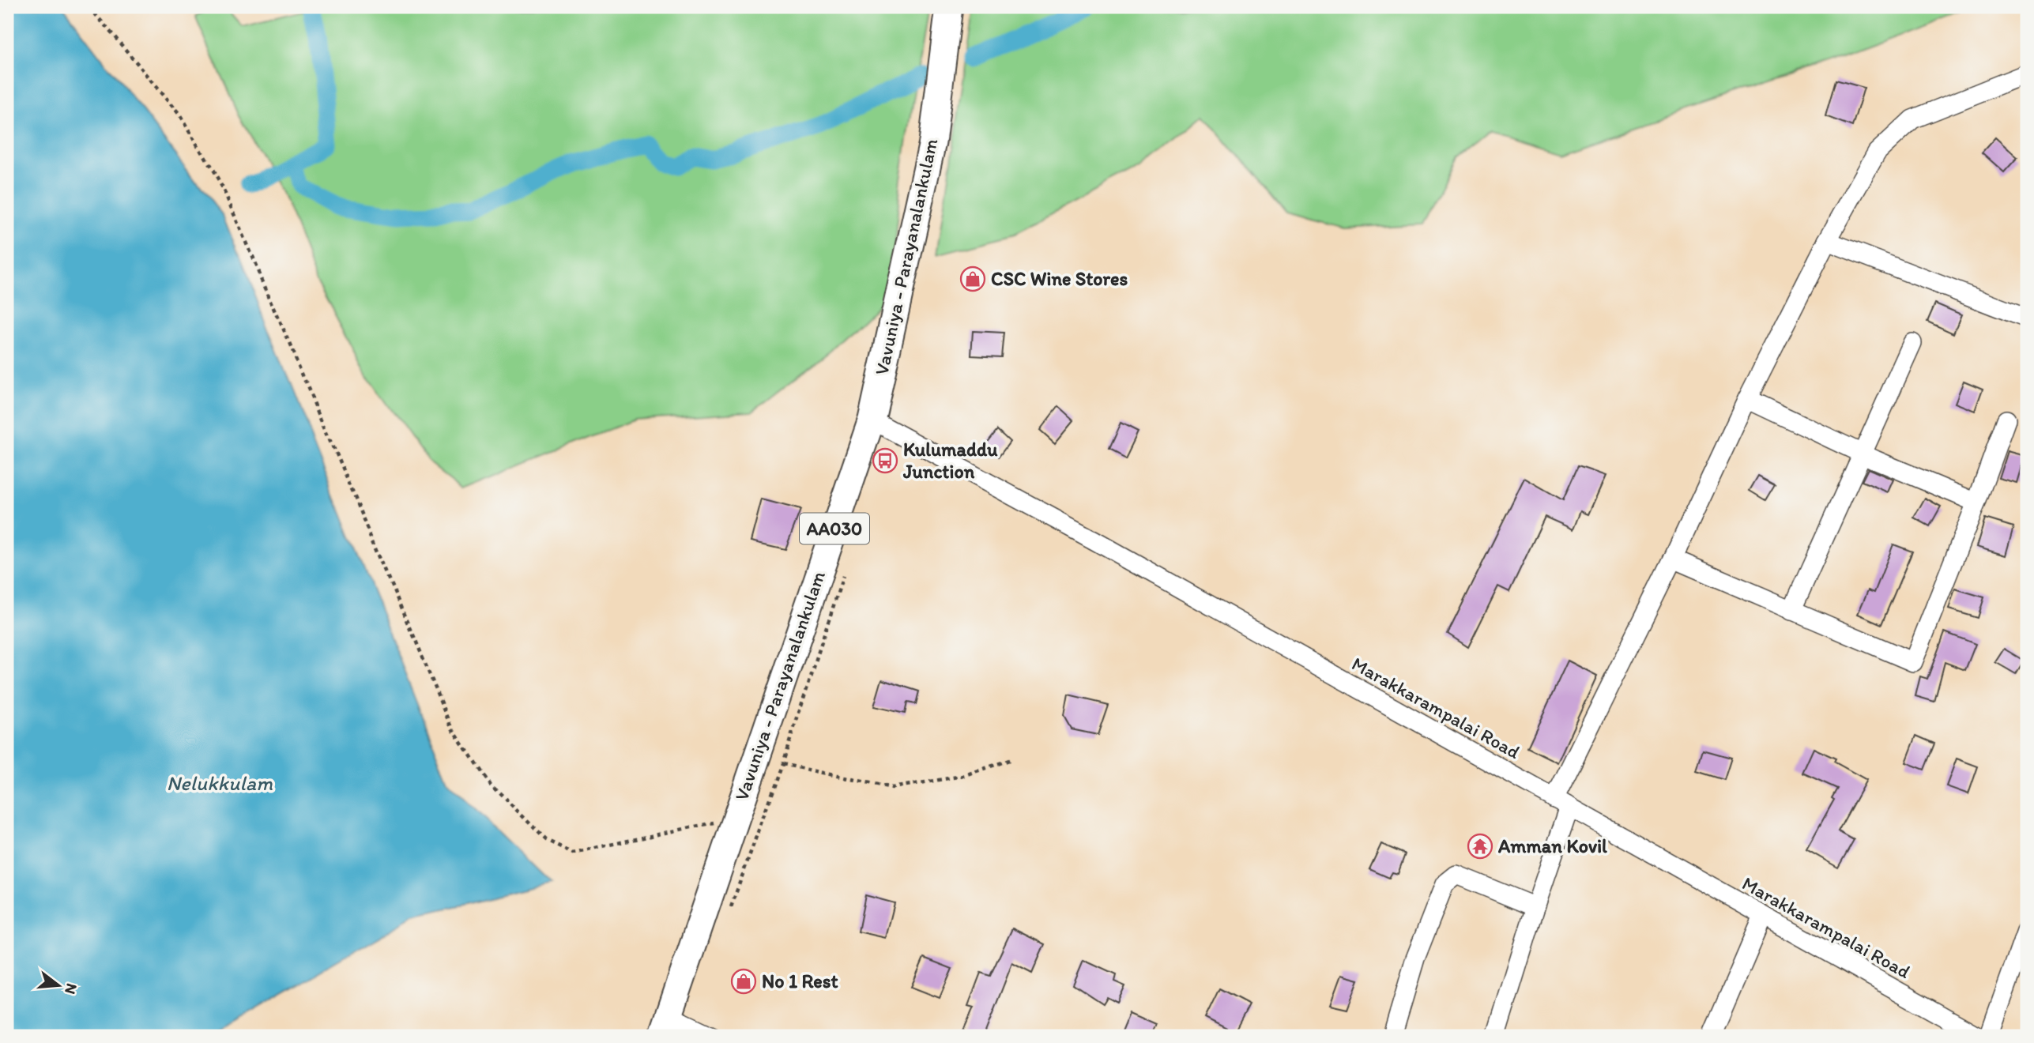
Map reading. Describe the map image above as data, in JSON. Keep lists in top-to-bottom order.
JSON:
{
  "streets": {
    "highway": ["Vavuniya - Parayanalankulam", "AA030"],
    "street": ["Marakkarampalai Road"]
  },
  "crossings": [
    ["Vavuniya - Parayanalankulam", "Marakkarampalai Road"]
  ],
  "water": ["Nelukkulam"],
  "places": {
    "shop": ["CSC Wine Stores", "No 1 Rest"],
    "bus stop": ["Kulumaddu Junction"],
    "temple": ["Amman Kovil"]
  },
  "north": "right"
}
